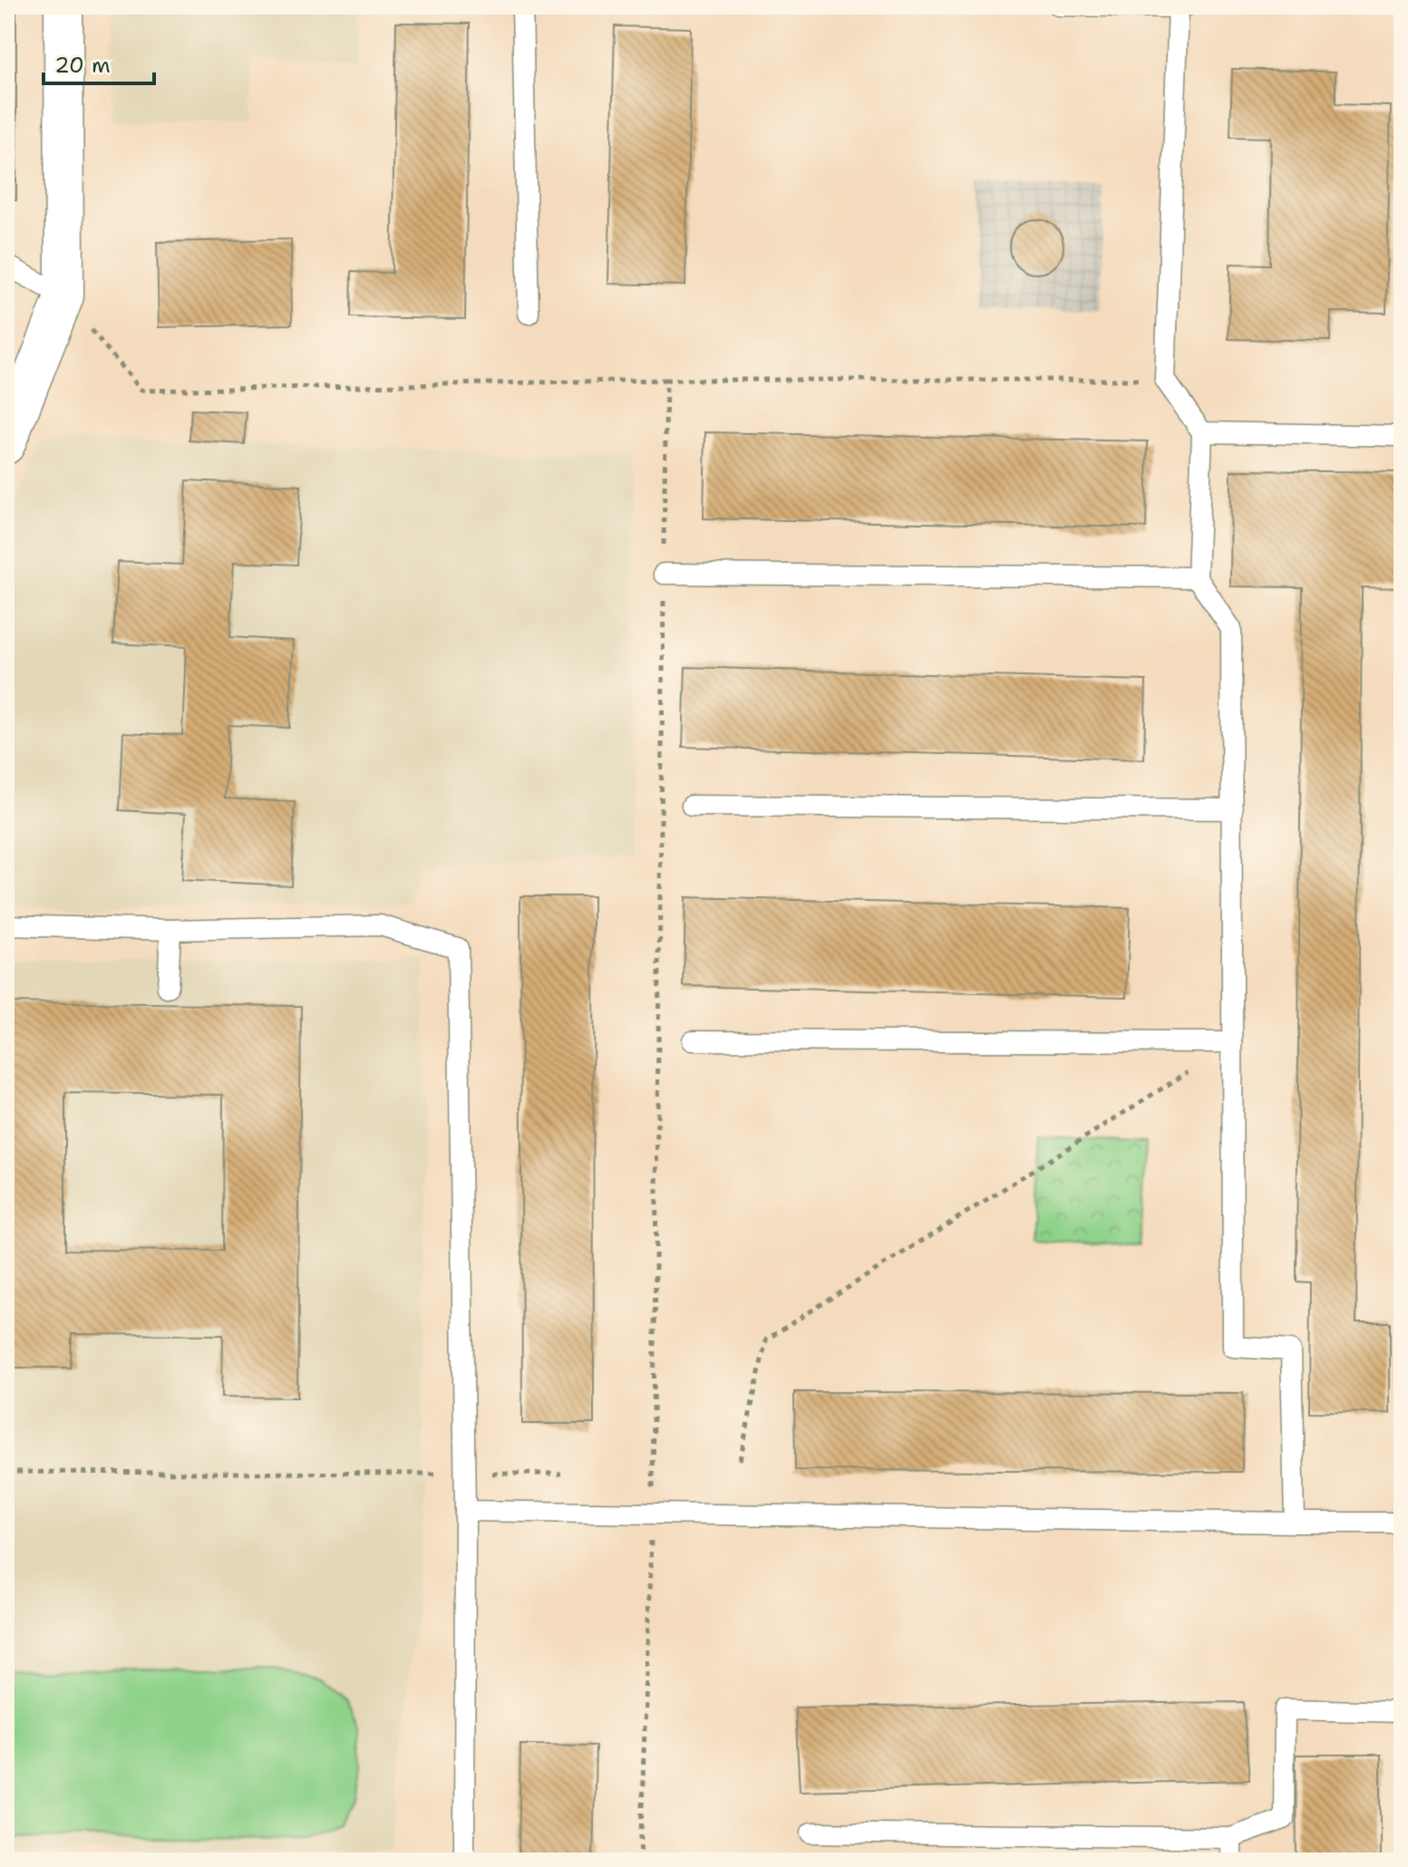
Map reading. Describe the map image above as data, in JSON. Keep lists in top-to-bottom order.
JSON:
{
  "scale_bar": "20 m"
}
